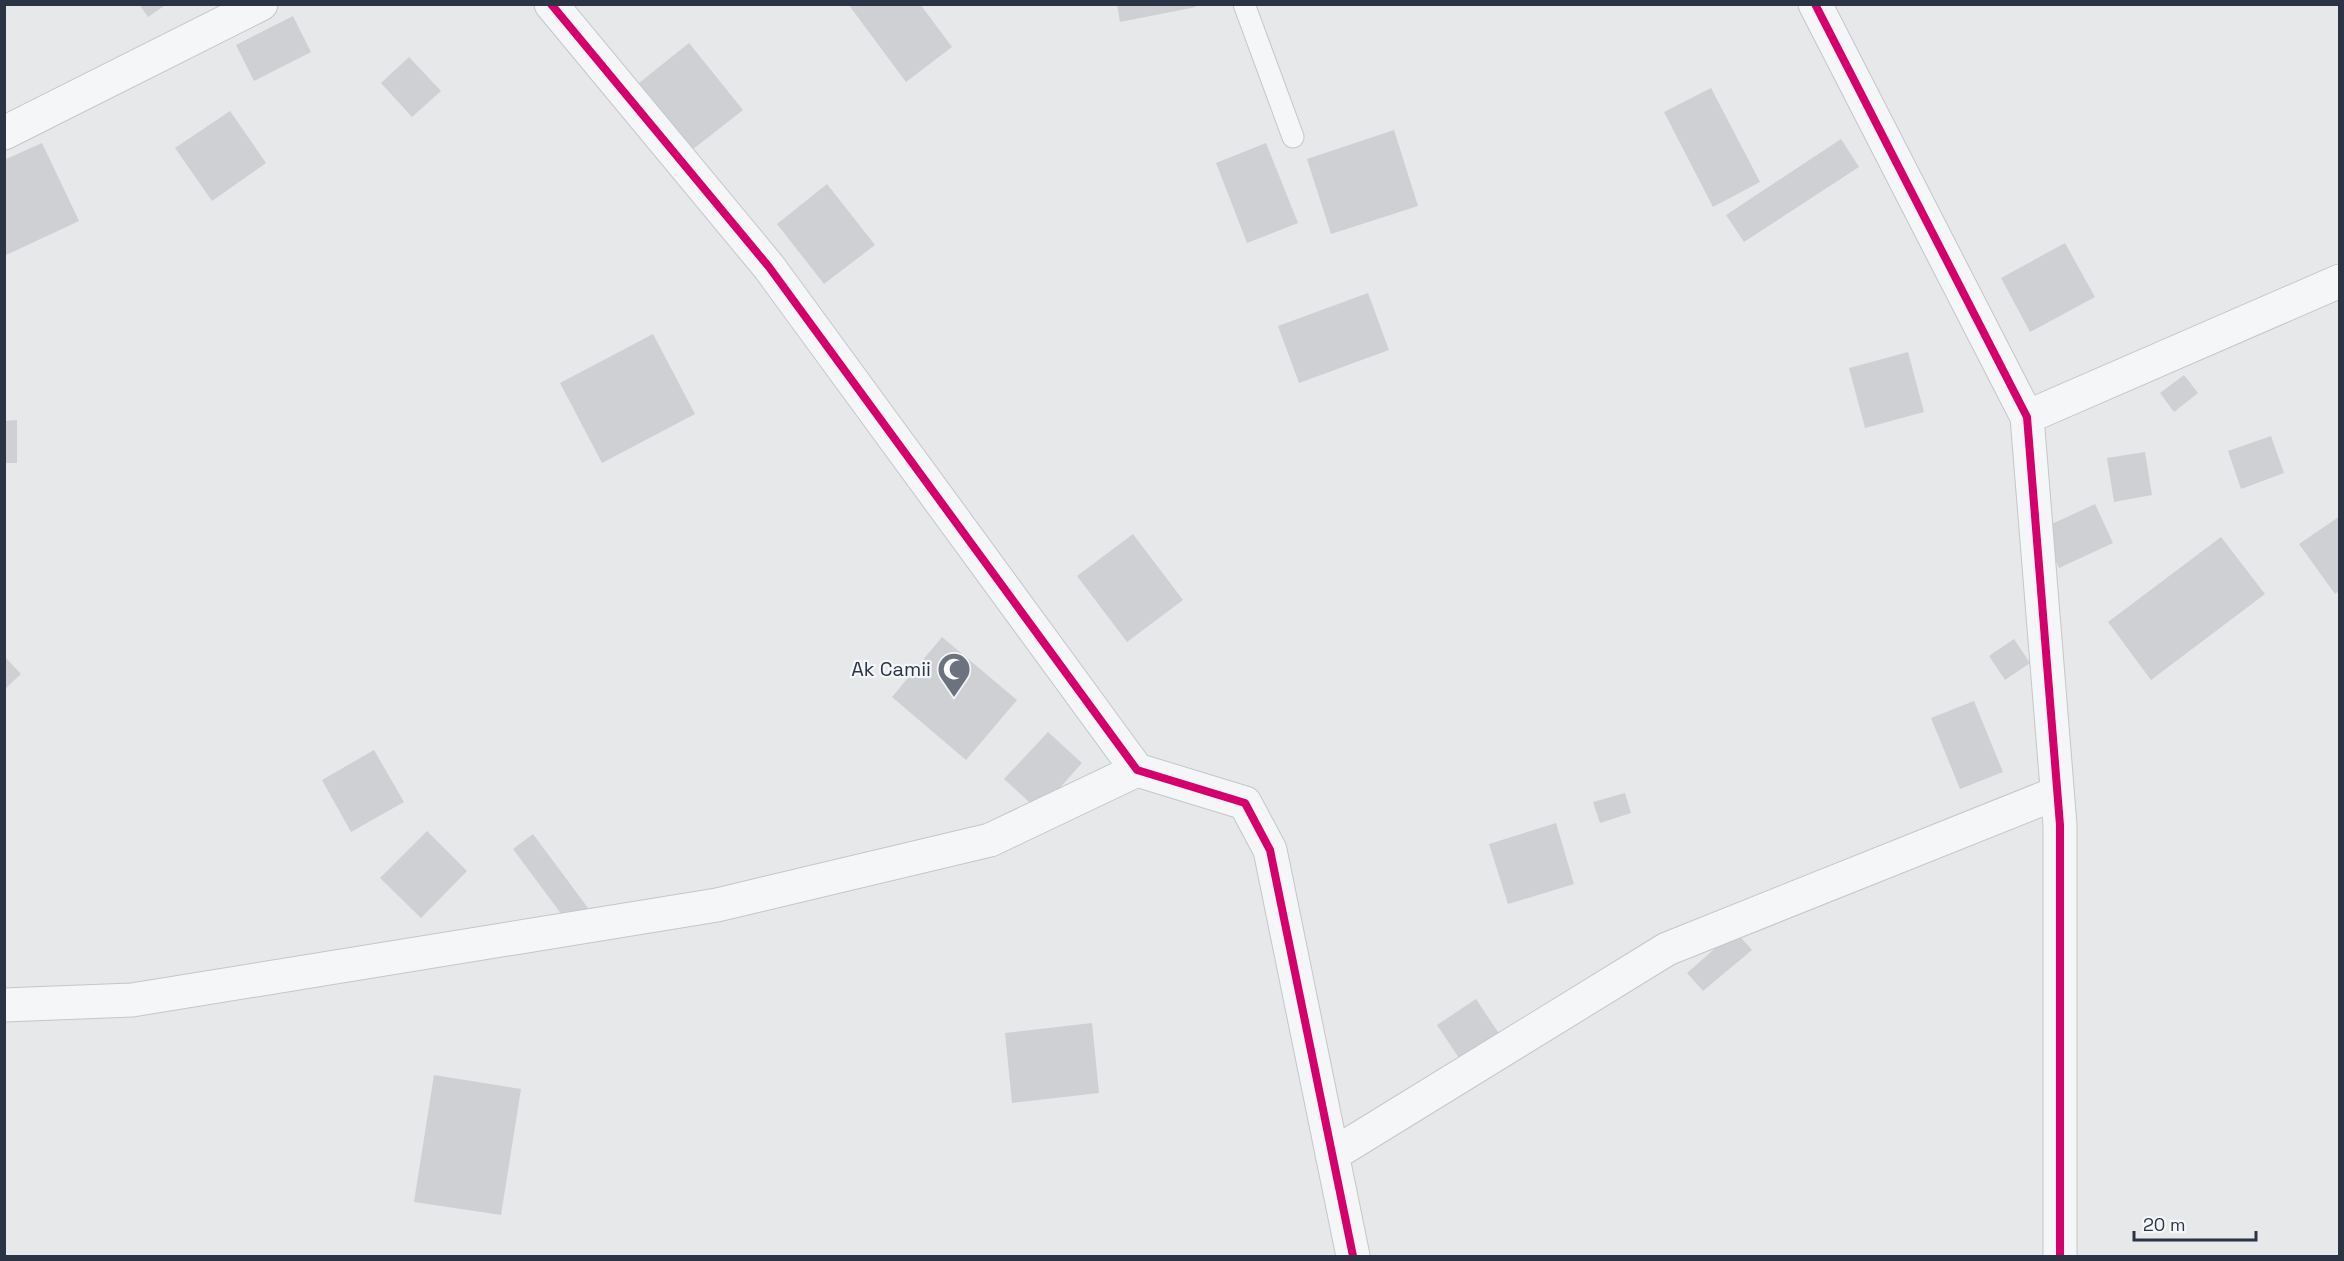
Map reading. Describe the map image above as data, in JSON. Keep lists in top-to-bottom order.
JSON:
{
  "places": {
    "mosque": ["Ak Camii"]
  },
  "scale_bar": "20 m"
}
